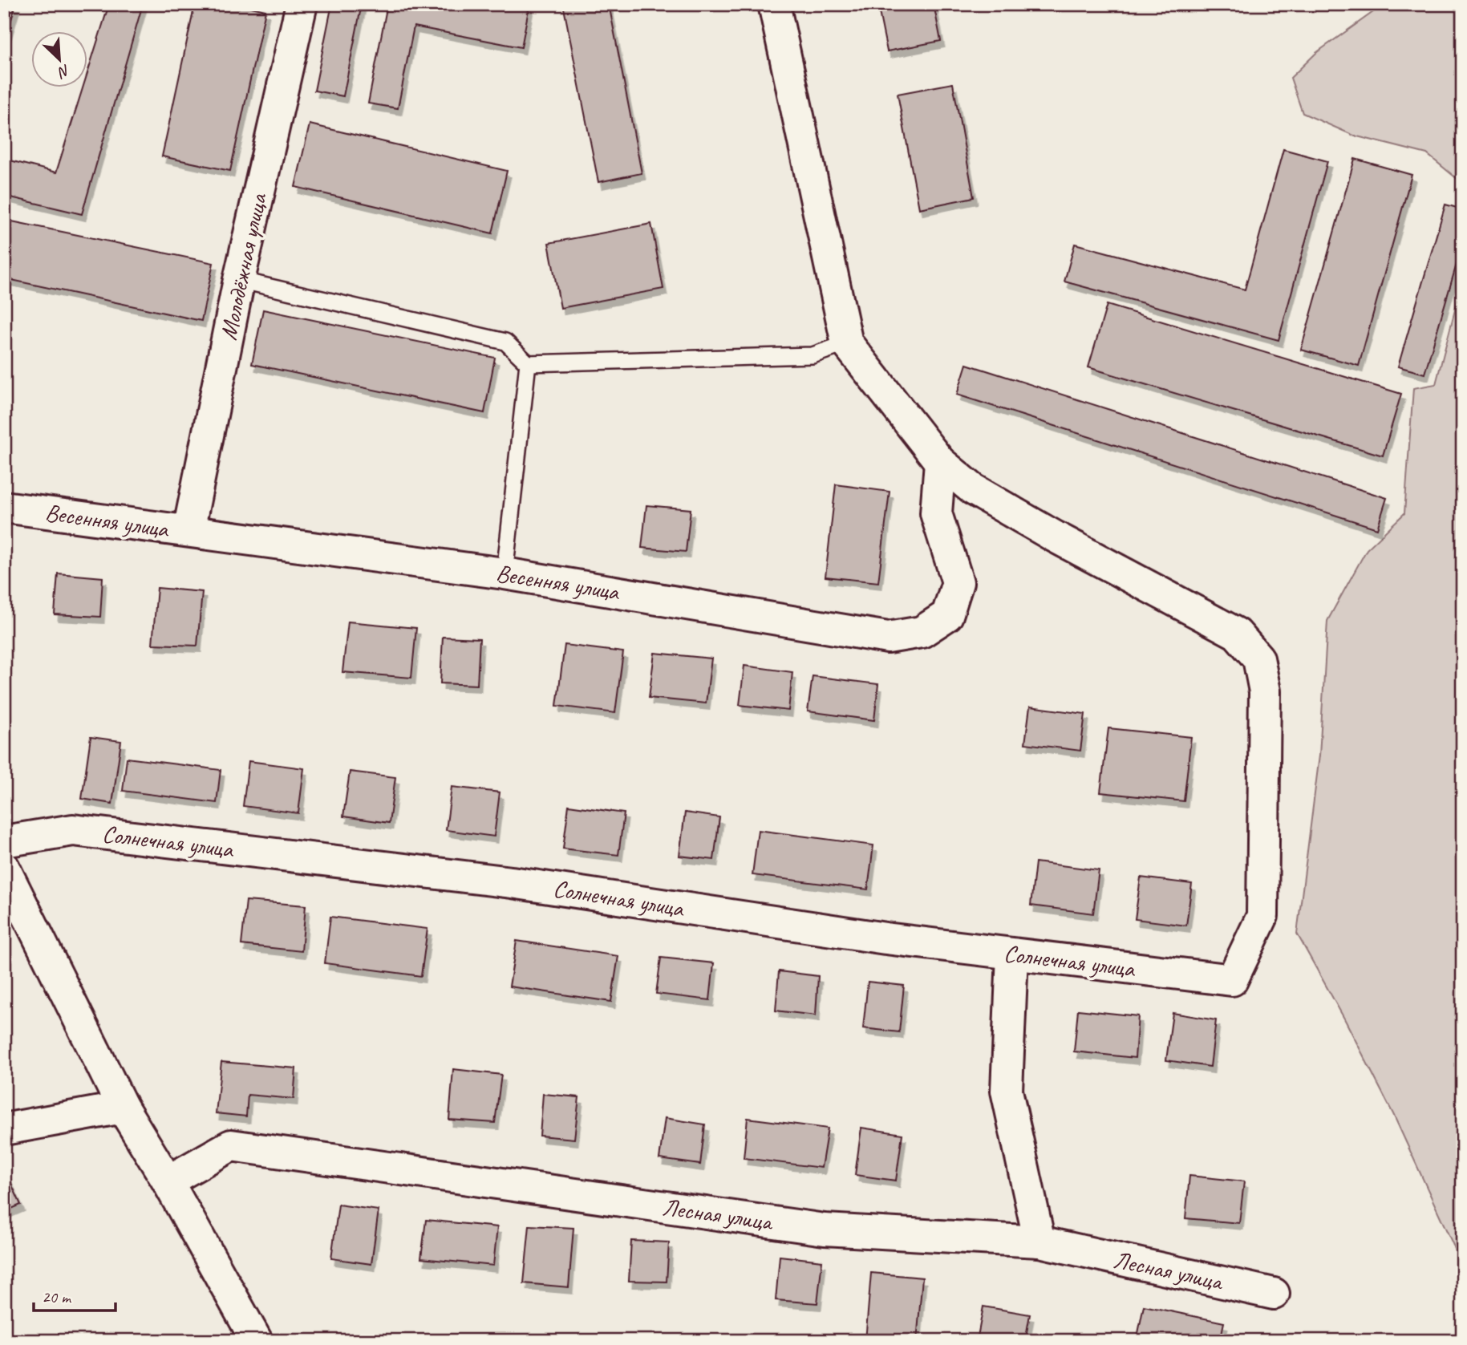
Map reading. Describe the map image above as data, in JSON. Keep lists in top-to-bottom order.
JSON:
{
  "streets": {
    "street": [
      "Молодёжная улица",
      "Весенняя улица",
      "Солнечная улица",
      "Лесная улица"
    ]
  },
  "crossings": [
    ["Молодёжная улица", "Весенняя улица"],
    ["Весенняя улица", "Солнечная улица"]
  ],
  "scale_bar": "20 m",
  "north": "bottom right"
}
